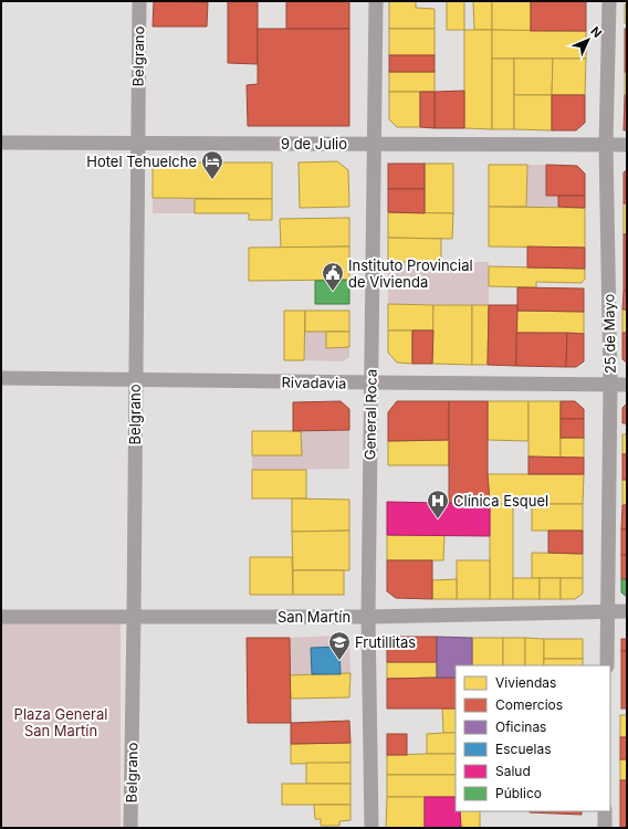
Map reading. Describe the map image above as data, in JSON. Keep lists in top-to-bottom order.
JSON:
{
  "streets": {
    "street": [
      "Belgrano",
      "9 de Julio",
      "25 de Mayo",
      "Rivadavia",
      "General Roca",
      "San Martín"
    ]
  },
  "crossings": [
    ["Belgrano", "9 de Julio"],
    ["Belgrano", "Rivadavia"],
    ["Belgrano", "San Martín"],
    ["9 de Julio", "25 de Mayo"],
    ["9 de Julio", "General Roca"],
    ["25 de Mayo", "Rivadavia"],
    ["25 de Mayo", "San Martín"],
    ["Rivadavia", "General Roca"],
    ["General Roca", "San Martín"]
  ],
  "parks": ["Plaza General San Martín"],
  "places": {
    "hotel": ["Hotel Tehuelche"],
    "public building": ["Instituto Provincial de Vivienda"],
    "hospital": ["Clínica Esquel"],
    "school or university": ["Frutillitas"]
  },
  "legend": [
    "Viviendas",
    "Comercios",
    "Oficinas",
    "Escuelas",
    "Salud",
    "Público"
  ],
  "north": "top right"
}
